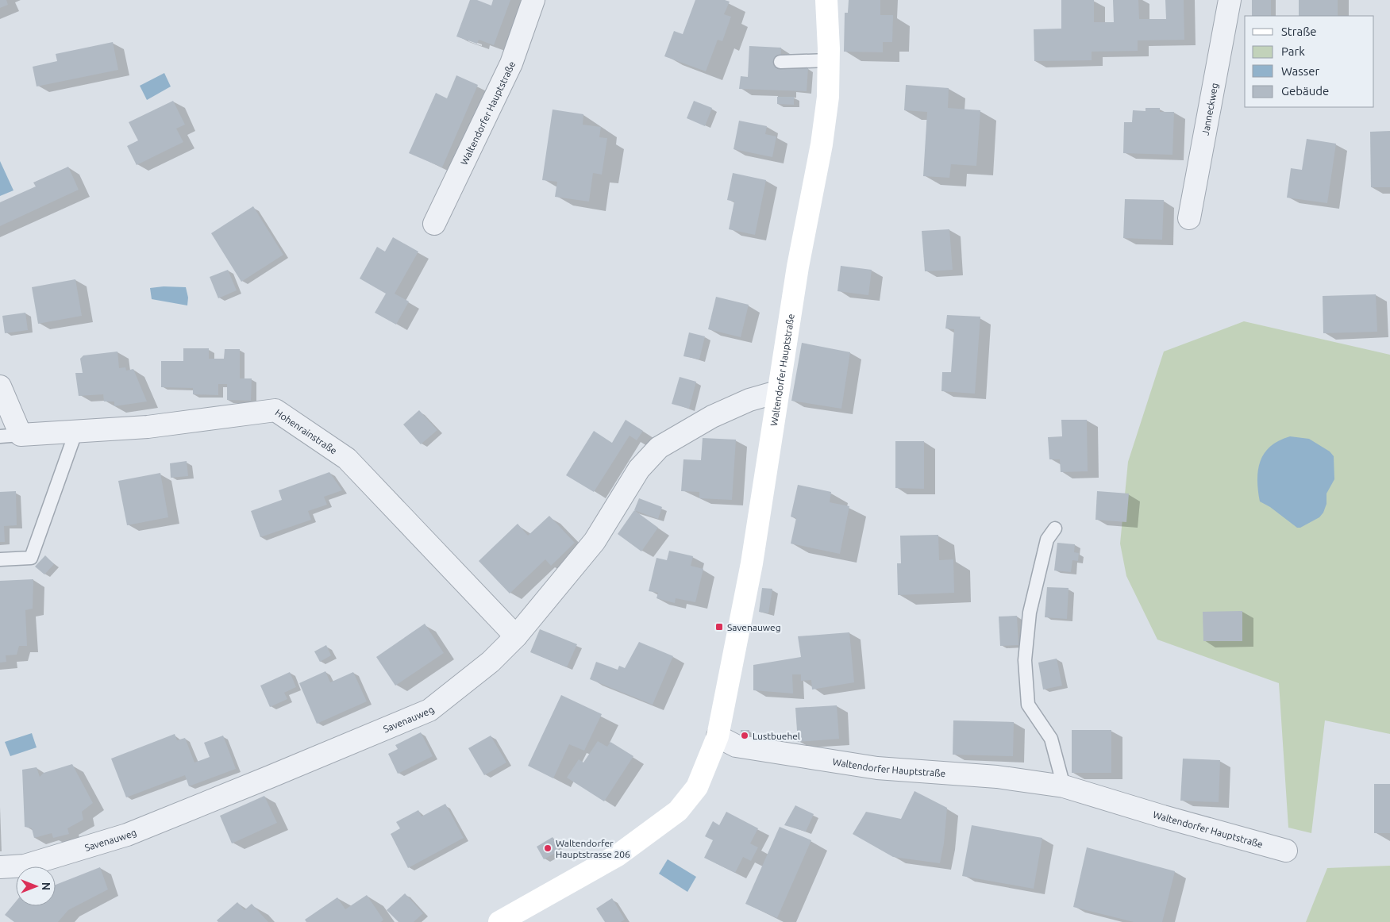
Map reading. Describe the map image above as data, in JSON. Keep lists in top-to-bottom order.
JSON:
{
  "streets": {
    "main road": ["Waltendorfer Hauptstraße"],
    "street": ["Janneckweg", "Hohenrainstraße", "Savenauweg"]
  },
  "crossings": [
    ["Waltendorfer Hauptstraße", "Savenauweg"],
    ["Hohenrainstraße", "Savenauweg"]
  ],
  "places": {
    "transit": ["Savenauweg"],
    "other": ["Lustbuehel", "Waltendorfer Hauptstrasse 206"]
  },
  "legend": [
    "Straße",
    "Park",
    "Wasser",
    "Gebäude"
  ],
  "north": "right"
}
